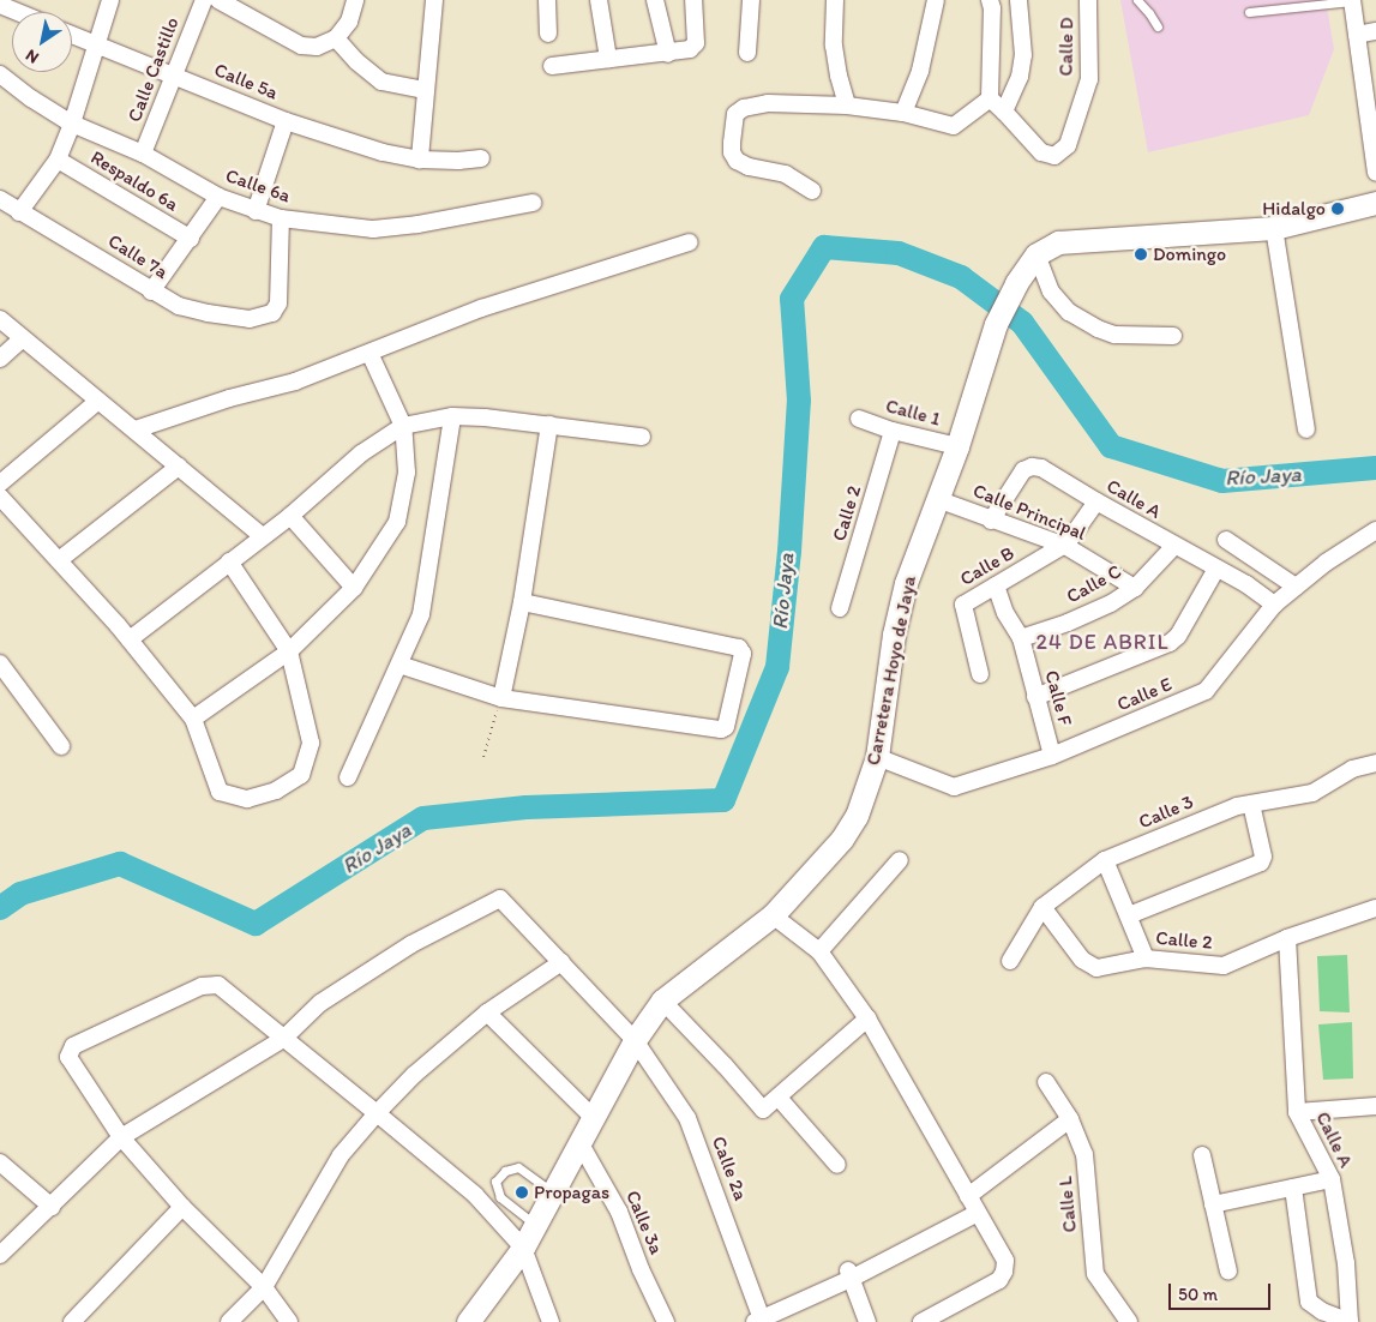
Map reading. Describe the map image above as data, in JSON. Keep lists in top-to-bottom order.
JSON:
{
  "streets": {
    "street": [
      "Calle D",
      "Calle Castillo",
      "Calle 5a",
      "Respaldo 6a",
      "Calle 6a",
      "Calle 7a",
      "Calle 1",
      "Calle A",
      "Calle Principal",
      "Calle 2",
      "Calle B",
      "Calle C",
      "Carretera Hoyo de Jaya",
      "Calle E",
      "Calle F",
      "Calle 3",
      "Calle 2a",
      "Calle L",
      "Calle 3a"
    ]
  },
  "crossings": [
    ["Calle Castillo", "Calle 5a"],
    ["Calle Castillo", "Calle 6a"],
    ["Calle 6a", "Calle 7a"],
    ["Calle 1", "Calle 2"],
    ["Calle 1", "Carretera Hoyo de Jaya"],
    ["Calle A", "Calle Principal"],
    ["Calle A", "Calle 2"],
    ["Calle A", "Calle B"],
    ["Calle A", "Calle C"],
    ["Calle A", "Calle E"],
    ["Calle Principal", "Calle B"],
    ["Calle Principal", "Calle C"],
    ["Calle Principal", "Carretera Hoyo de Jaya"],
    ["Calle 2", "Calle 3"],
    ["Calle B", "Calle F"],
    ["Calle C", "Calle F"],
    ["Carretera Hoyo de Jaya", "Calle E"],
    ["Carretera Hoyo de Jaya", "Calle 2a"],
    ["Carretera Hoyo de Jaya", "Calle 3a"],
    ["Calle E", "Calle F"]
  ],
  "districts": ["24 DE ABRIL"],
  "water": ["Río Jaya"],
  "places": ["Hidalgo", "Domingo", "Propagas"],
  "scale_bar": "50 m",
  "north": "bottom left"
}
